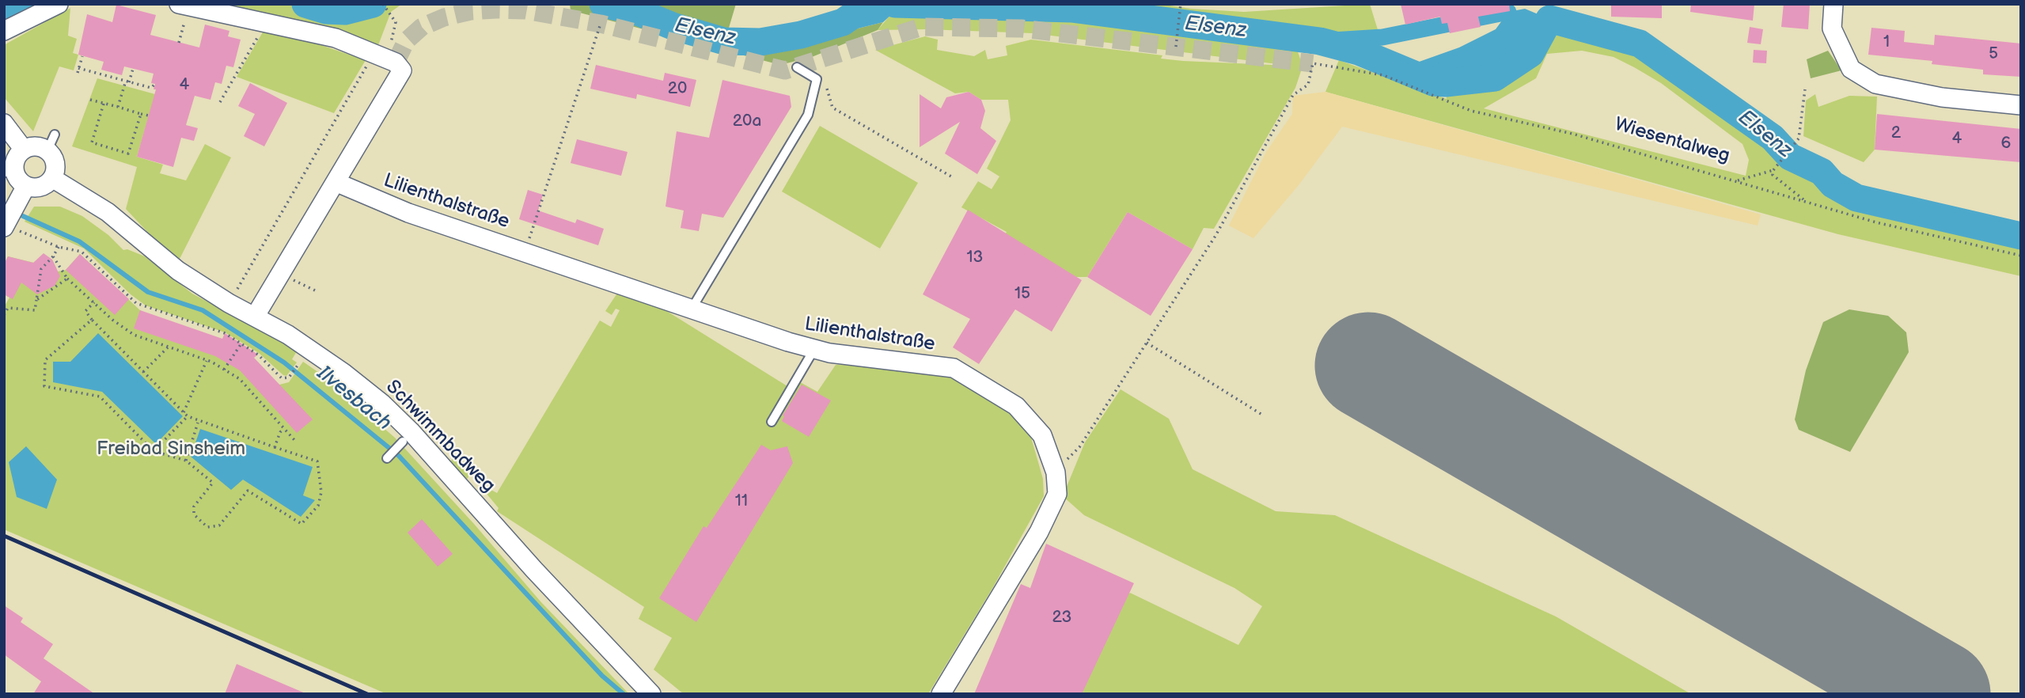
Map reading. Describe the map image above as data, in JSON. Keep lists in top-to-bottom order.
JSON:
{
  "streets": {
    "street": ["Lilienthalstraße", "Schwimmbadweg"],
    "path": ["Wiesentalweg"]
  },
  "water": ["Elsenz", "Ilvesbach"],
  "parks": ["Freibad Sinsheim"],
  "house_numbers": [
    "1",
    "5",
    "4",
    "20",
    "20a",
    "2",
    "4",
    "6",
    "13",
    "15",
    "11",
    "23"
  ]
}
